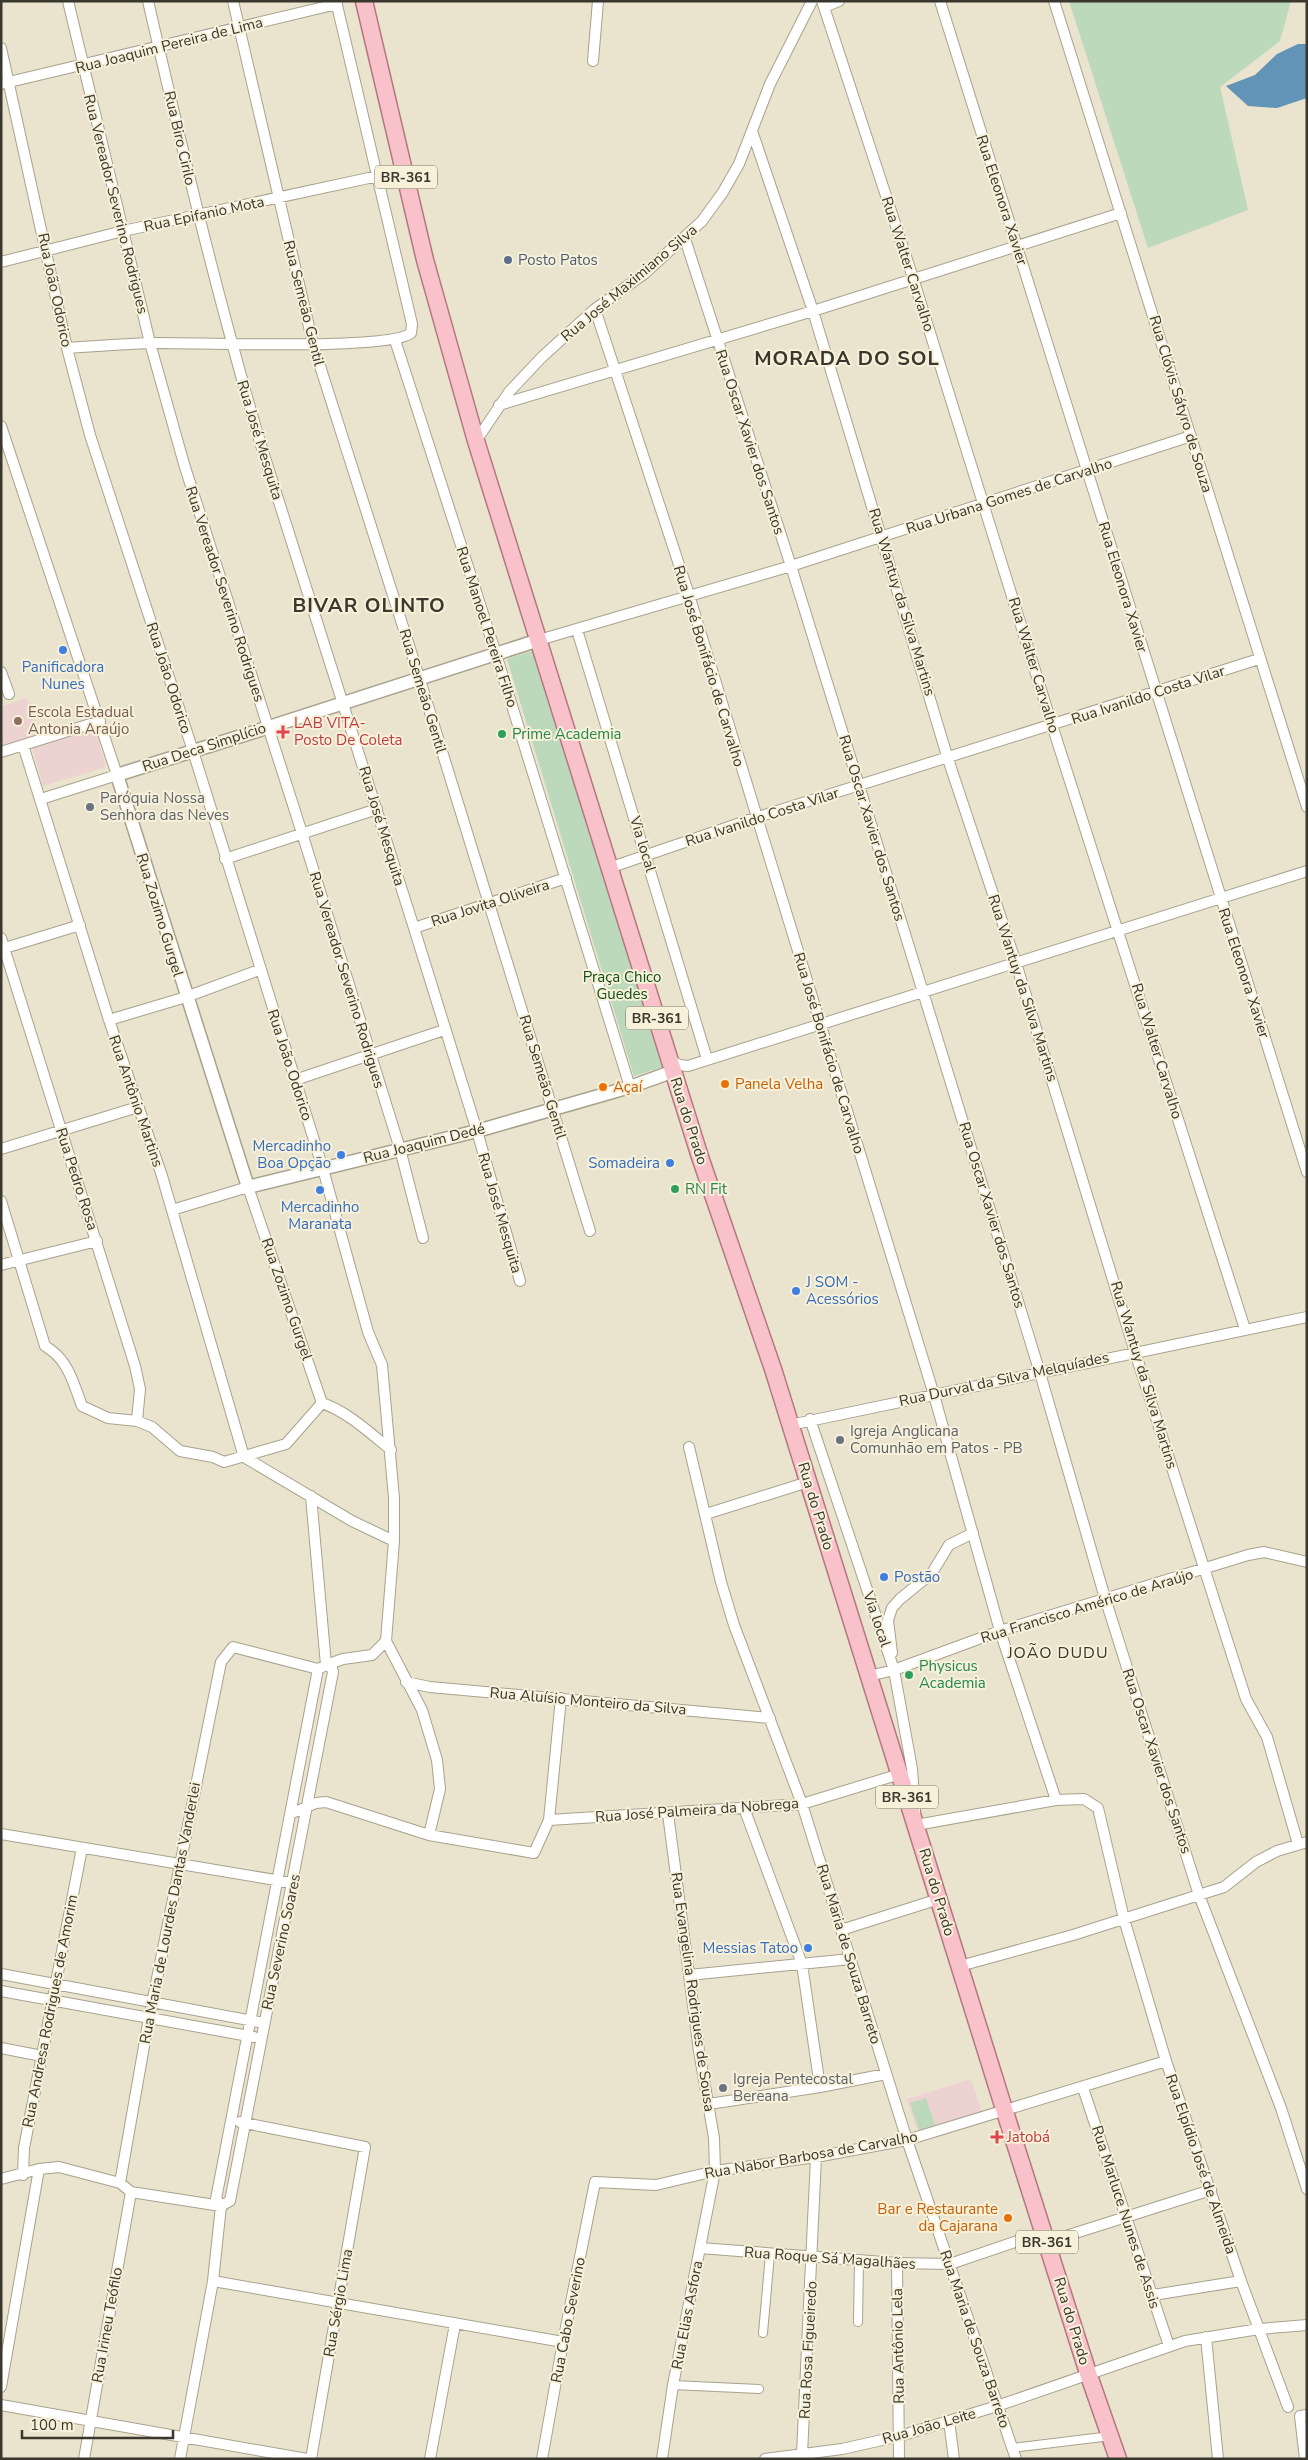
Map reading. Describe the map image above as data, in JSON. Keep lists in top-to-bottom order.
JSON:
{
  "streets": {
    "main road": ["BR-361", "Rua do Prado"],
    "street": [
      "Rua Joaquim Pereira de Lima",
      "Rua Biro Cirilo",
      "Rua Eleonora Xavier",
      "Rua Vereador Severino Rodrigues",
      "Rua Epifanio Mota",
      "Rua Walter Carvalho",
      "Rua José Maximiano Silva",
      "Rua João Odorico",
      "Rua Semeão Gentil",
      "Rua Clóvis Sátyro de Souza",
      "Rua José Mesquita",
      "Rua Oscar Xavier dos Santos",
      "Rua Urbana Gomes de Carvalho",
      "Rua Wantuy da Silva Martins",
      "Rua Manoel Pereira Filho",
      "Rua José Bonifácio de Carvalho",
      "Rua Ivanildo Costa Vilar",
      "Rua Deca Simplício",
      "Via local",
      "Rua Jovita Oliveira",
      "Rua Zozimo Gurgel",
      "Rua Antônio Martins",
      "Rua Joaquim Dedé",
      "Rua Pedro Rosa",
      "Rua Durval da Silva Melquíades",
      "Rua Francisco Américo de Araújo",
      "Rua Aluísio Monteiro da Silva",
      "Rua José Palmeira da Nobrega",
      "Rua Maria de Lourdes Dantas Vanderlei",
      "Rua Severino Soares",
      "Rua Maria de Souza Barreto",
      "Rua Evangelina Rodrigues de Sousa",
      "Rua Andresa Rodrigues de Amorim",
      "Rua Nabor Barbosa de Carvalho",
      "Rua Elpídio José de Almeida",
      "Rua Marluce Nunes de Assis",
      "Rua Roque Sá Magalhães",
      "Rua Sérgio Lima",
      "Rua Elias Asfora",
      "Rua Cabo Severino",
      "Rua Irineu Teófilo",
      "Rua Antônio Lela",
      "Rua Rosa Figueiredo",
      "Rua João Leite"
    ]
  },
  "crossings": [
    ["Rua Joaquim Pereira de Lima", "Rua Biro Cirilo"],
    ["Rua Joaquim Pereira de Lima", "Rua Vereador Severino Rodrigues"],
    ["Rua Joaquim Pereira de Lima", "Rua João Odorico"],
    ["Rua Joaquim Pereira de Lima", "Rua Semeão Gentil"],
    ["Rua Biro Cirilo", "Rua Epifanio Mota"],
    ["Rua Biro Cirilo", "Rua José Mesquita"],
    ["BR-361", "Rua José Maximiano Silva"],
    ["BR-361", "Rua Urbana Gomes de Carvalho"],
    ["BR-361", "Rua Deca Simplício"],
    ["BR-361", "Rua do Prado"],
    ["BR-361", "Rua João Leite"],
    ["Rua Eleonora Xavier", "Rua Urbana Gomes de Carvalho"],
    ["Rua Eleonora Xavier", "Rua Ivanildo Costa Vilar"],
    ["Rua Vereador Severino Rodrigues", "Rua Epifanio Mota"],
    ["Rua Vereador Severino Rodrigues", "Rua Deca Simplício"],
    ["Rua Vereador Severino Rodrigues", "Rua Joaquim Dedé"],
    ["Rua Epifanio Mota", "Rua João Odorico"],
    ["Rua Epifanio Mota", "Rua Semeão Gentil"],
    ["Rua Walter Carvalho", "Rua Urbana Gomes de Carvalho"],
    ["Rua Walter Carvalho", "Rua Ivanildo Costa Vilar"],
    ["Rua Walter Carvalho", "Rua Durval da Silva Melquíades"],
    ["Rua José Maximiano Silva", "Rua Oscar Xavier dos Santos"],
    ["Rua José Maximiano Silva", "Rua Wantuy da Silva Martins"],
    ["Rua José Maximiano Silva", "Rua José Bonifácio de Carvalho"],
    ["Rua João Odorico", "Rua Deca Simplício"],
    ["Rua João Odorico", "Rua Joaquim Dedé"],
    ["Rua Semeão Gentil", "Rua Deca Simplício"],
    ["Rua Semeão Gentil", "Rua Jovita Oliveira"],
    ["Rua Semeão Gentil", "Rua Joaquim Dedé"],
    ["Rua Clóvis Sátyro de Souza", "Rua Urbana Gomes de Carvalho"],
    ["Rua Clóvis Sátyro de Souza", "Rua Ivanildo Costa Vilar"],
    ["Rua José Mesquita", "Rua Deca Simplício"],
    ["Rua José Mesquita", "Rua Jovita Oliveira"],
    ["Rua José Mesquita", "Rua Joaquim Dedé"],
    ["Rua Oscar Xavier dos Santos", "Rua Urbana Gomes de Carvalho"],
    ["Rua Oscar Xavier dos Santos", "Rua Ivanildo Costa Vilar"],
    ["Rua Oscar Xavier dos Santos", "Rua Durval da Silva Melquíades"],
    ["Rua Oscar Xavier dos Santos", "Rua Francisco Américo de Araújo"],
    ["Rua Urbana Gomes de Carvalho", "Rua Wantuy da Silva Martins"],
    ["Rua Urbana Gomes de Carvalho", "Rua José Bonifácio de Carvalho"],
    ["Rua Urbana Gomes de Carvalho", "Rua Deca Simplício"],
    ["Rua Urbana Gomes de Carvalho", "Via local"],
    ["Rua Urbana Gomes de Carvalho", "Rua do Prado"],
    ["Rua Wantuy da Silva Martins", "Rua Ivanildo Costa Vilar"],
    ["Rua Wantuy da Silva Martins", "Rua Durval da Silva Melquíades"],
    ["Rua Wantuy da Silva Martins", "Rua Francisco Américo de Araújo"],
    ["Rua Manoel Pereira Filho", "Rua Deca Simplício"],
    ["Rua Manoel Pereira Filho", "Rua Jovita Oliveira"],
    ["Rua Manoel Pereira Filho", "Rua Joaquim Dedé"],
    ["Rua José Bonifácio de Carvalho", "Rua Ivanildo Costa Vilar"],
    ["Rua José Bonifácio de Carvalho", "Rua Durval da Silva Melquíades"],
    ["Rua José Bonifácio de Carvalho", "Rua Francisco Américo de Araújo"],
    ["Rua José Bonifácio de Carvalho", "Rua Elpídio José de Almeida"],
    ["Rua Ivanildo Costa Vilar", "Via local"],
    ["Rua Ivanildo Costa Vilar", "Rua do Prado"],
    ["Rua Deca Simplício", "Rua Zozimo Gurgel"],
    ["Rua Deca Simplício", "Rua Antônio Martins"],
    ["Rua Deca Simplício", "Rua do Prado"],
    ["Via local", "Rua do Prado"],
    ["Via local", "Rua Durval da Silva Melquíades"],
    ["Via local", "Rua Francisco Américo de Araújo"],
    ["Via local", "Rua Elpídio José de Almeida"],
    ["Rua Zozimo Gurgel", "Rua Joaquim Dedé"],
    ["Rua Antônio Martins", "Rua Joaquim Dedé"],
    ["Rua do Prado", "Rua Joaquim Dedé"],
    ["Rua do Prado", "Rua Durval da Silva Melquíades"],
    ["Rua do Prado", "Rua Francisco Américo de Araújo"],
    ["Rua do Prado", "Rua José Palmeira da Nobrega"],
    ["Rua do Prado", "Rua Nabor Barbosa de Carvalho"],
    ["Rua do Prado", "Rua Elpídio José de Almeida"],
    ["Rua do Prado", "Rua Roque Sá Magalhães"],
    ["Rua do Prado", "Rua João Leite"],
    ["Rua Aluísio Monteiro da Silva", "Rua Maria de Souza Barreto"],
    ["Rua José Palmeira da Nobrega", "Rua Maria de Souza Barreto"],
    ["Rua José Palmeira da Nobrega", "Rua Evangelina Rodrigues de Sousa"],
    ["Rua Maria de Lourdes Dantas Vanderlei", "Rua Severino Soares"],
    ["Rua Severino Soares", "Rua Sérgio Lima"],
    ["Rua Maria de Souza Barreto", "Rua Nabor Barbosa de Carvalho"],
    ["Rua Maria de Souza Barreto", "Rua Roque Sá Magalhães"],
    ["Rua Maria de Souza Barreto", "Rua João Leite"],
    ["Rua Evangelina Rodrigues de Sousa", "Rua Nabor Barbosa de Carvalho"],
    ["Rua Evangelina Rodrigues de Sousa", "Rua Elias Asfora"],
    ["Rua Nabor Barbosa de Carvalho", "Rua Elpídio José de Almeida"],
    ["Rua Nabor Barbosa de Carvalho", "Rua Marluce Nunes de Assis"],
    ["Rua Nabor Barbosa de Carvalho", "Rua Elias Asfora"],
    ["Rua Nabor Barbosa de Carvalho", "Rua Cabo Severino"],
    ["Rua Nabor Barbosa de Carvalho", "Rua Rosa Figueiredo"],
    ["Rua Elpídio José de Almeida", "Rua Roque Sá Magalhães"],
    ["Rua Elpídio José de Almeida", "Rua João Leite"],
    ["Rua Marluce Nunes de Assis", "Rua Roque Sá Magalhães"],
    ["Rua Marluce Nunes de Assis", "Rua João Leite"],
    ["Rua Roque Sá Magalhães", "Rua Elias Asfora"],
    ["Rua Roque Sá Magalhães", "Rua Antônio Lela"],
    ["Rua Roque Sá Magalhães", "Rua Rosa Figueiredo"],
    ["Rua Antônio Lela", "Rua João Leite"],
    ["Rua Rosa Figueiredo", "Rua João Leite"]
  ],
  "districts": ["MORADA DO SOL", "BIVAR OLINTO", "JOÃO DUDU"],
  "parks": ["Praça Chico Guedes"],
  "places": {
    "other": [
      "Posto Patos",
      "Panificadora Nunes",
      "Escola Estadual Antonia Araújo",
      "Prime Academia",
      "Paróquia Nossa Senhora das Neves",
      "Panela Velha",
      "Açaí",
      "Mercadinho Boa Opção",
      "Somadeira",
      "RN Fit",
      "Mercadinho Maranata",
      "J SOM - Acessórios",
      "Igreja Anglicana Comunhão em Patos - PB",
      "Postão",
      "Physicus Academia",
      "Messias Tatoo",
      "Igreja Pentecostal Bereana",
      "Bar e Restaurante da Cajarana"
    ],
    "health": ["LAB VITA- Posto De Coleta", "Jatobá"]
  },
  "scale_bar": "100 m"
}
